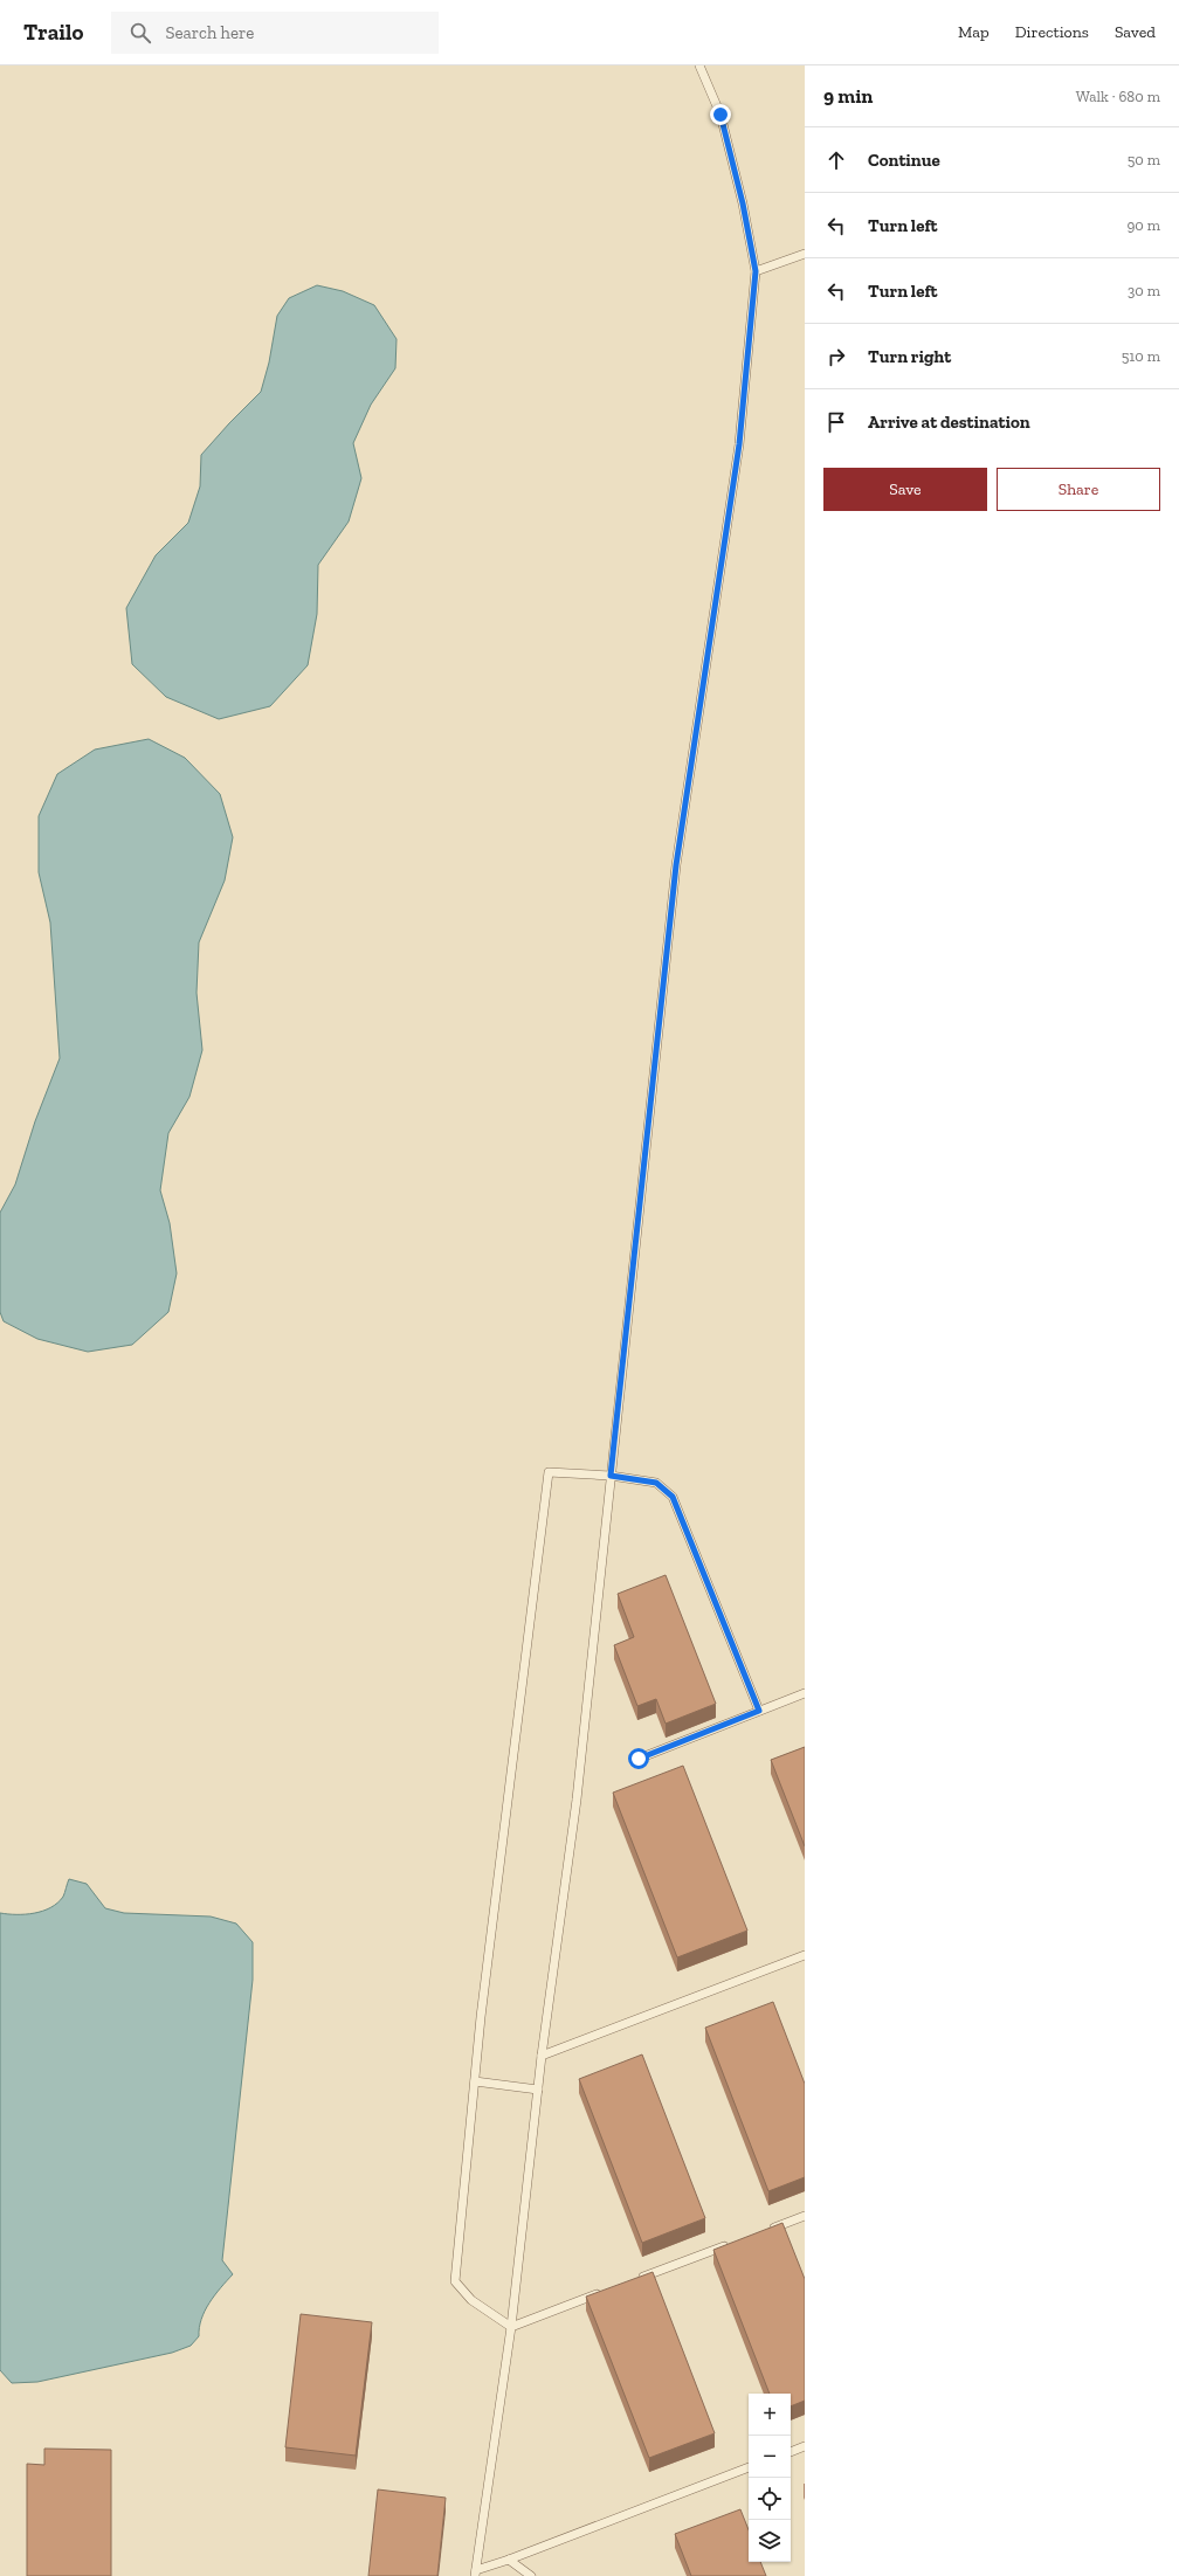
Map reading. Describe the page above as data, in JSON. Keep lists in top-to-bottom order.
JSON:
{
  "page": {
    "header": "Trailo",
    "search": "Search here",
    "nav": ["Map", "Directions", "Saved"],
    "heading": ["9 min", "Walk · 680 m"],
    "list": [
      ["Continue", "50 m"],
      ["Turn left", "90 m"],
      ["Turn left", "30 m"],
      ["Turn right", "510 m"],
      "Arrive at destination"
    ],
    "buttons": ["Save", "Share"],
    "map_buttons": ["+", "−"]
  }
}
